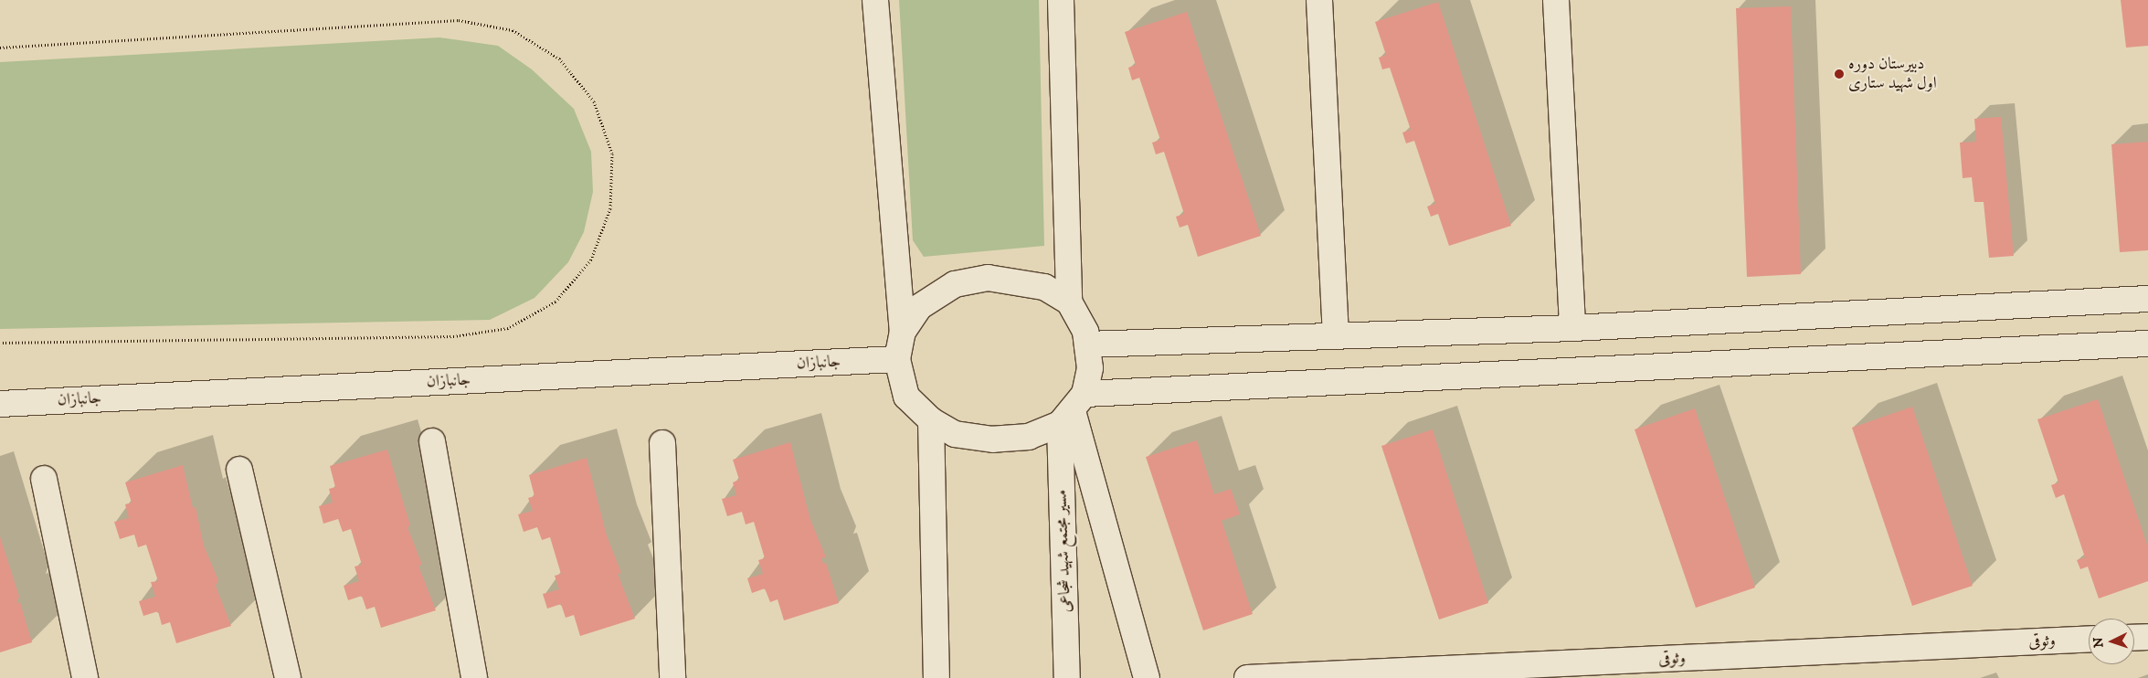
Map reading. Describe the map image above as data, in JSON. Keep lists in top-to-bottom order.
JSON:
{
  "streets": {
    "street": ["جانبازان", "مسیر مجتمع شهید شجاعی", "وثوقی"]
  },
  "places": ["دبیرستان دوره اول شهید ستاری"],
  "north": "left"
}
